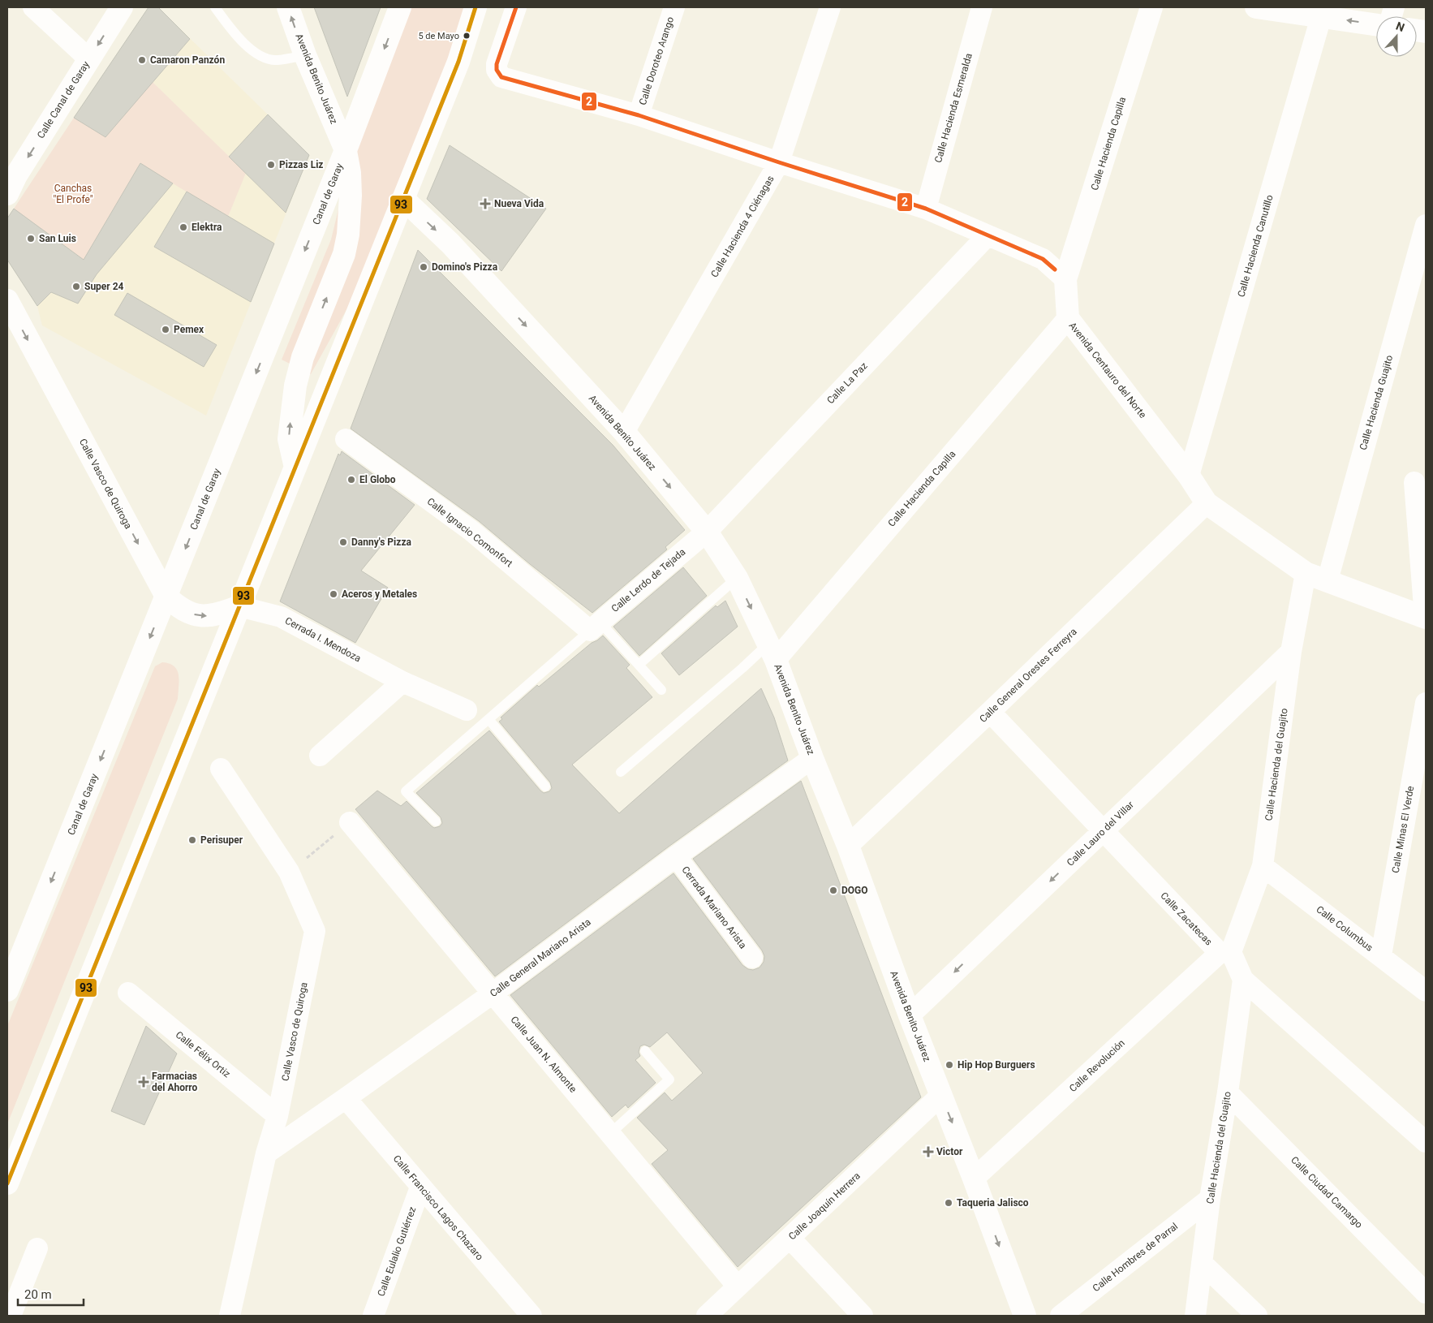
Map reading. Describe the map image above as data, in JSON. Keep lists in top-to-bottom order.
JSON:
{
  "streets": {
    "street": [
      "Calle Doroteo Arango",
      "Avenida Benito Juárez",
      "Calle Canal de Garay",
      "Calle Hacienda Esmeralda",
      "Calle Hacienda Capilla",
      "Canal de Garay",
      "Calle Hacienda 4 Ciénagas",
      "Calle Hacienda Canutillo",
      "Avenida Centauro del Norte",
      "Calle La Paz",
      "Calle Hacienda Guajito",
      "Calle Vasco de Quiroga",
      "Calle Ignacio Comonfort",
      "Calle Lerdo de Tejada",
      "Cerrada I. Mendoza",
      "Calle General Orestes Ferreyra",
      "Calle Hacienda del Guajito",
      "Calle Minas El Verde",
      "Calle Lauro del Villar",
      "Cerrada Mariano Arista",
      "Calle Zacatecas",
      "Calle Columbus",
      "Calle General Mariano Arista",
      "Calle Félix Ortiz",
      "Calle Juan N. Almonte",
      "Calle Revolución",
      "Calle Ciudad Camargo",
      "Calle Joaquín Herrera",
      "Calle Francisco Lagos Chazaro",
      "Calle Eulalio Gutiérrez",
      "Calle Hombres de Parral"
    ]
  },
  "crossings": [
    ["Avenida Benito Juárez", "Calle Hacienda Capilla"],
    ["Avenida Benito Juárez", "Canal de Garay"],
    ["Avenida Benito Juárez", "Calle Hacienda 4 Ciénagas"],
    ["Avenida Benito Juárez", "Calle La Paz"],
    ["Avenida Benito Juárez", "Calle Lerdo de Tejada"],
    ["Avenida Benito Juárez", "Calle General Orestes Ferreyra"],
    ["Avenida Benito Juárez", "Calle Lauro del Villar"],
    ["Avenida Benito Juárez", "Calle General Mariano Arista"],
    ["Avenida Benito Juárez", "Calle Revolución"],
    ["Avenida Benito Juárez", "Calle Joaquín Herrera"],
    ["Calle Hacienda Capilla", "Avenida Centauro del Norte"],
    ["Canal de Garay", "Calle Vasco de Quiroga"],
    ["Calle Hacienda Canutillo", "Avenida Centauro del Norte"],
    ["Avenida Centauro del Norte", "Calle Hacienda Guajito"],
    ["Avenida Centauro del Norte", "Calle General Orestes Ferreyra"],
    ["Avenida Centauro del Norte", "Calle Hacienda del Guajito"],
    ["Calle La Paz", "Calle Lerdo de Tejada"],
    ["Calle Vasco de Quiroga", "Cerrada I. Mendoza"],
    ["Calle Vasco de Quiroga", "Calle General Mariano Arista"],
    ["Calle Vasco de Quiroga", "Calle Félix Ortiz"],
    ["Calle Ignacio Comonfort", "Calle Lerdo de Tejada"],
    ["Calle General Orestes Ferreyra", "Calle Zacatecas"],
    ["Calle Hacienda del Guajito", "Calle Lauro del Villar"],
    ["Calle Hacienda del Guajito", "Calle Zacatecas"],
    ["Calle Hacienda del Guajito", "Calle Columbus"],
    ["Calle Hacienda del Guajito", "Calle Revolución"],
    ["Calle Hacienda del Guajito", "Calle Ciudad Camargo"],
    ["Calle Hacienda del Guajito", "Calle Hombres de Parral"],
    ["Calle Minas El Verde", "Calle Columbus"],
    ["Calle Lauro del Villar", "Calle Zacatecas"],
    ["Cerrada Mariano Arista", "Calle General Mariano Arista"],
    ["Calle Zacatecas", "Calle Revolución"],
    ["Calle General Mariano Arista", "Calle Juan N. Almonte"],
    ["Calle General Mariano Arista", "Calle Francisco Lagos Chazaro"],
    ["Calle Juan N. Almonte", "Calle Joaquín Herrera"],
    ["Calle Francisco Lagos Chazaro", "Calle Eulalio Gutiérrez"]
  ],
  "one_way": ["Calle Canal de Garay", "Calle Vasco de Quiroga", "Calle Lauro del Villar"],
  "parks": ["Canchas \"El Profe\""],
  "places": {
    "other": [
      "5 de Mayo",
      "Camaron Panzón",
      "Pizzas Liz",
      "Elektra",
      "San Luis",
      "Domino's Pizza",
      "Super 24",
      "Pemex",
      "El Globo",
      "Danny's Pizza",
      "Aceros y Metales",
      "Perisuper",
      "DOGO",
      "Hip Hop Burguers",
      "Taqueria Jalisco"
    ],
    "health": ["Nueva Vida", "Farmacias del Ahorro", "Victor"]
  },
  "lines": ["transit line 2", "transit line 93"],
  "scale_bar": "20 m",
  "north": "top"
}
